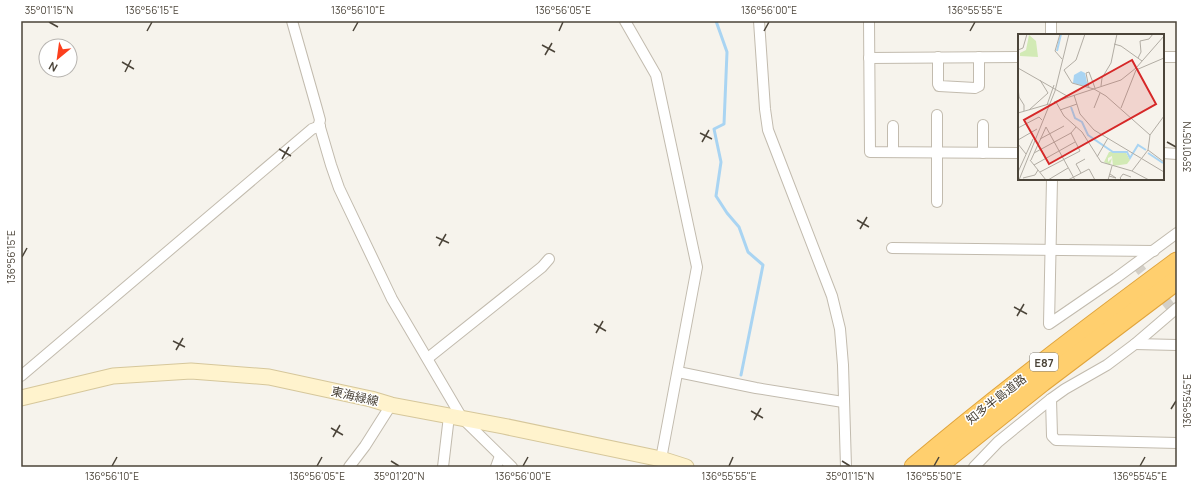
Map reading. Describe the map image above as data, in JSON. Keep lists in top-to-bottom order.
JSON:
{
  "streets": {
    "highway": ["E87", "知多半島道路"],
    "main road": ["東海緑線"]
  },
  "north": "bottom left",
  "coordinates": [
    "35°01'15\"N",
    "136°56'15\"E",
    "136°56'10\"E",
    "136°56'05\"E",
    "136°56'00\"E",
    "136°55'55\"E",
    "35°01'05\"N",
    "136°55'45\"E",
    "35°01'20\"N",
    "136°55'50\"E"
  ]
}
